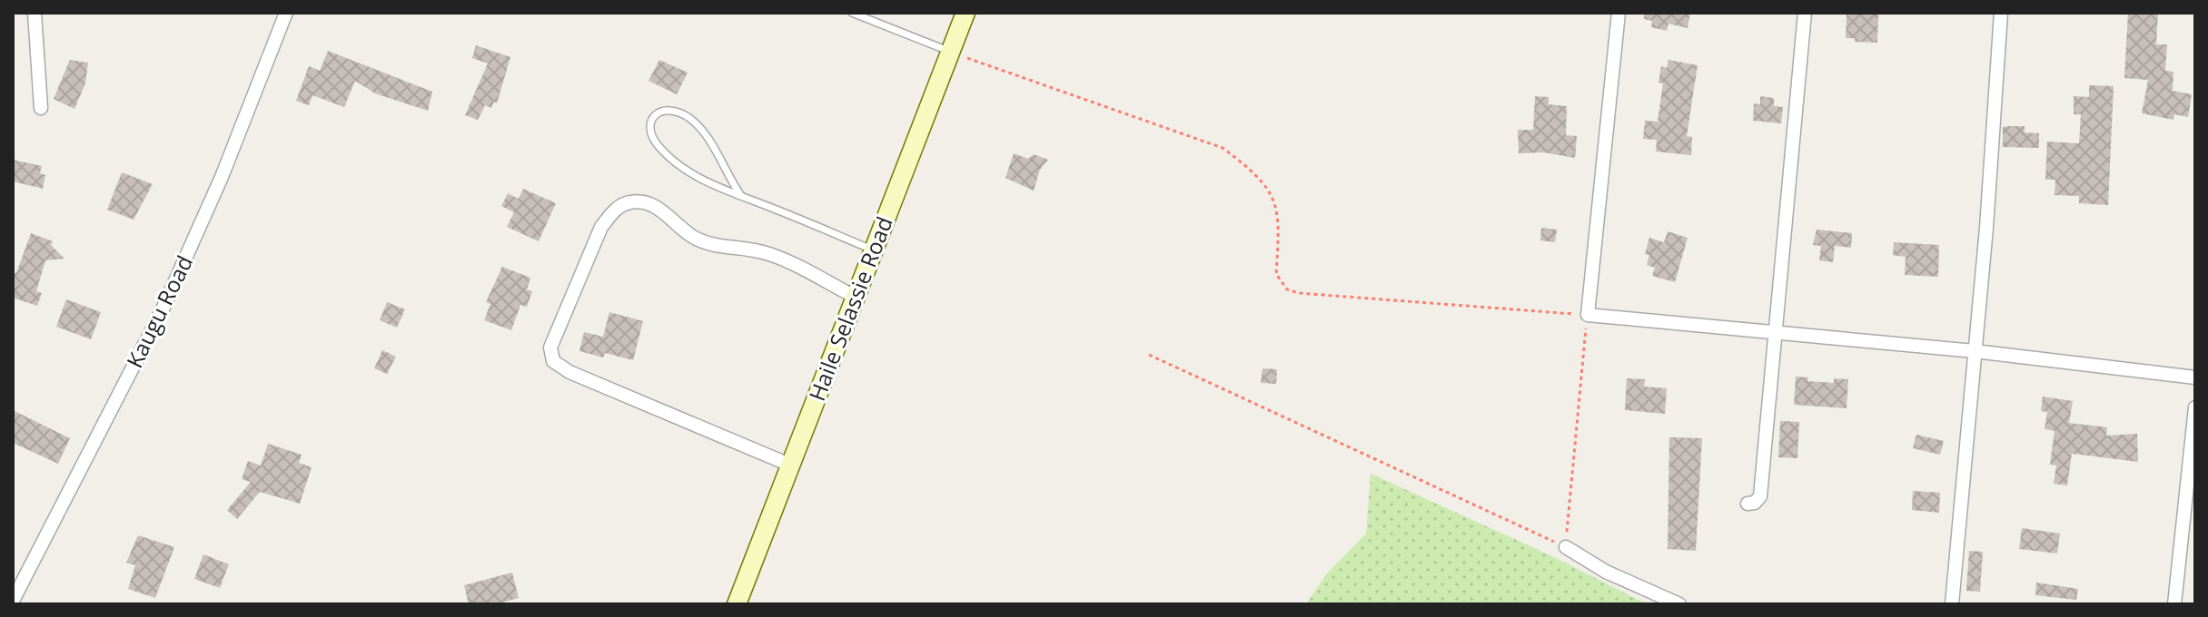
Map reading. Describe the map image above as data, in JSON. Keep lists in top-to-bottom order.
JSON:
{
  "streets": {
    "street": ["Haile Selassie Road", "Kaugu Road"]
  }
}
